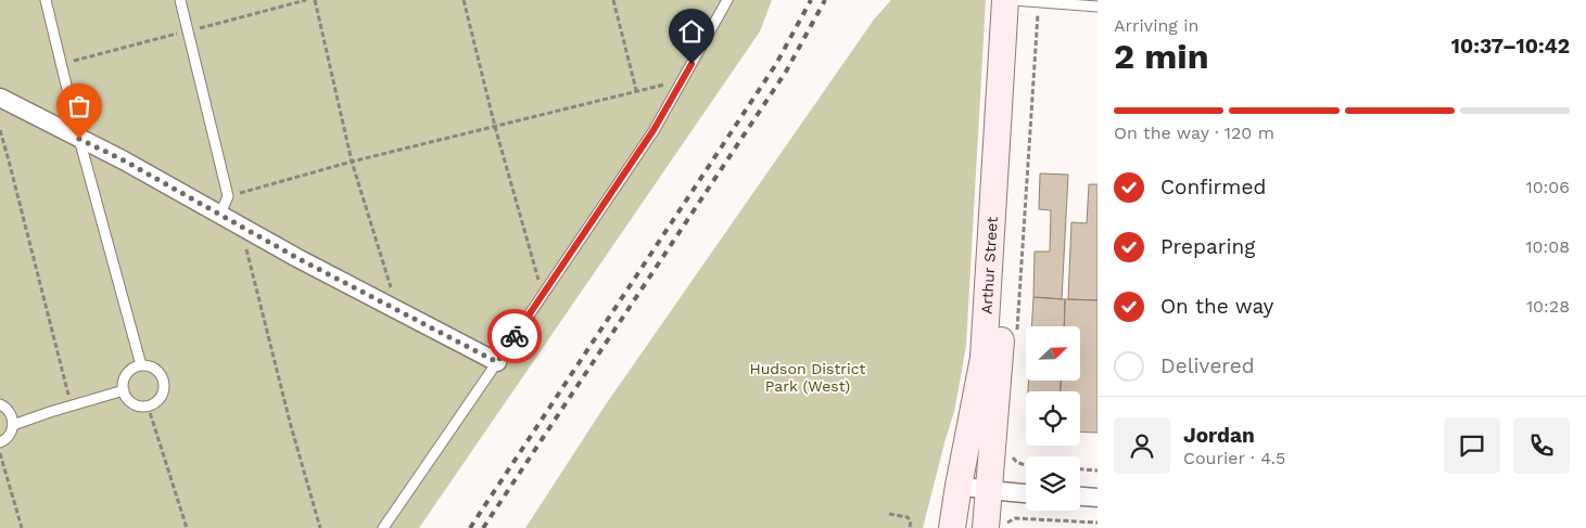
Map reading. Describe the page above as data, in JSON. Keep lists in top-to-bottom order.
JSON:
{
  "streets": {
    "main road": ["Arthur Street"]
  },
  "parks": ["Hudson District Park (West)"],
  "north": "top right",
  "page": {
    "heading": ["2 min", "Arriving in", "10:37–10:42"],
    "panel": ["Jordan", "Courier · 4.5"],
    "bar": "On the way · 120 m",
    "list": [
      ["Confirmed", "10:06"],
      ["Preparing", "10:08"],
      ["On the way", "10:28"],
      "Delivered"
    ]
  }
}
